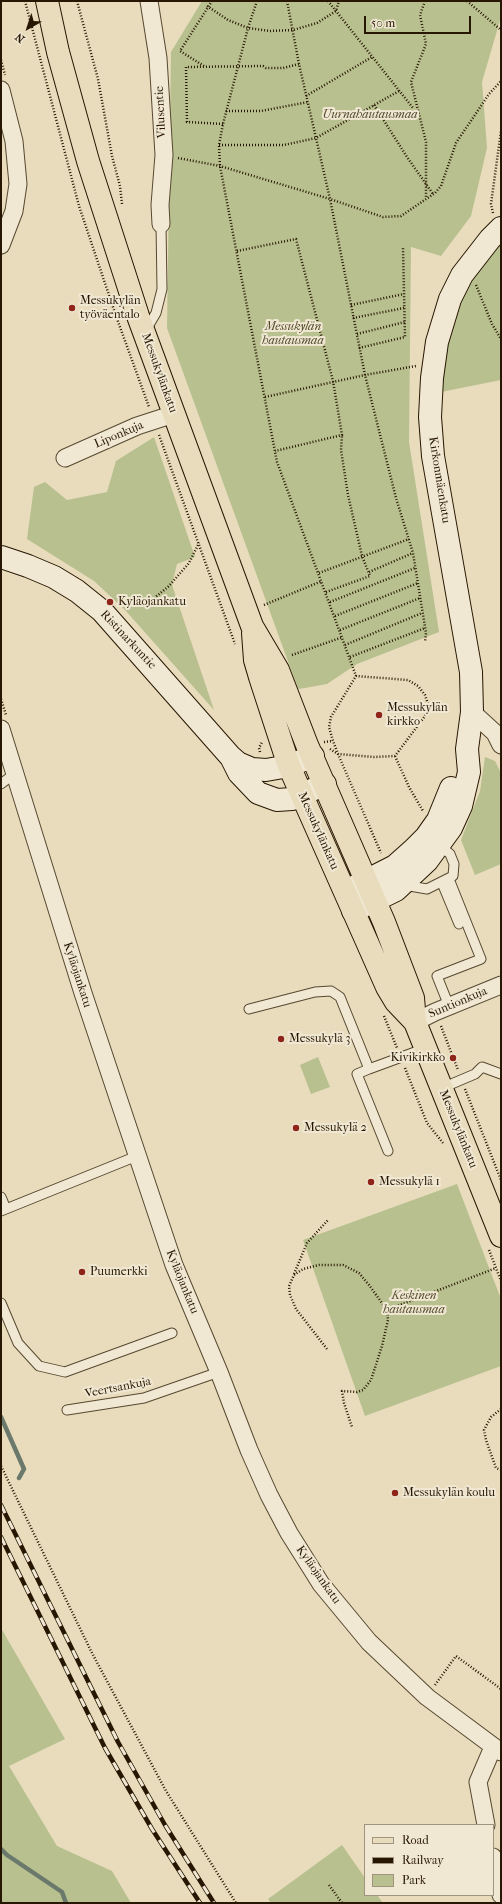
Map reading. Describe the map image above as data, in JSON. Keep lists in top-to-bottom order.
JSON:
{
  "streets": {
    "main road": ["Messukylänkatu", "Kirkonmäenkatu", "Ristinarkuntie"],
    "street": [
      "Vilusentie",
      "Liponkuja",
      "Kyläojankatu",
      "Suntionkuja"
    ],
    "lane": ["Veertsankuja"]
  },
  "crossings": [
    ["Messukylänkatu", "Liponkuja"],
    ["Messukylänkatu", "Kirkonmäenkatu"],
    ["Messukylänkatu", "Ristinarkuntie"],
    ["Messukylänkatu", "Suntionkuja"],
    ["Kyläojankatu", "Veertsankuja"]
  ],
  "parks": ["Uurnahautausmaa", "Messukylän hautausmaa", "Keskinen hautausmaa"],
  "places": [
    "Messukylän työväentalo",
    "Kyläojankatu",
    "Messukylän kirkko",
    "Messukylä 3",
    "Kivikirkko",
    "Messukylä 2",
    "Messukylä 1",
    "Puumerkki",
    "Messukylän koulu"
  ],
  "legend": ["Road", "Railway", "Park"],
  "scale_bar": "50 m",
  "north": "bottom left"
}
